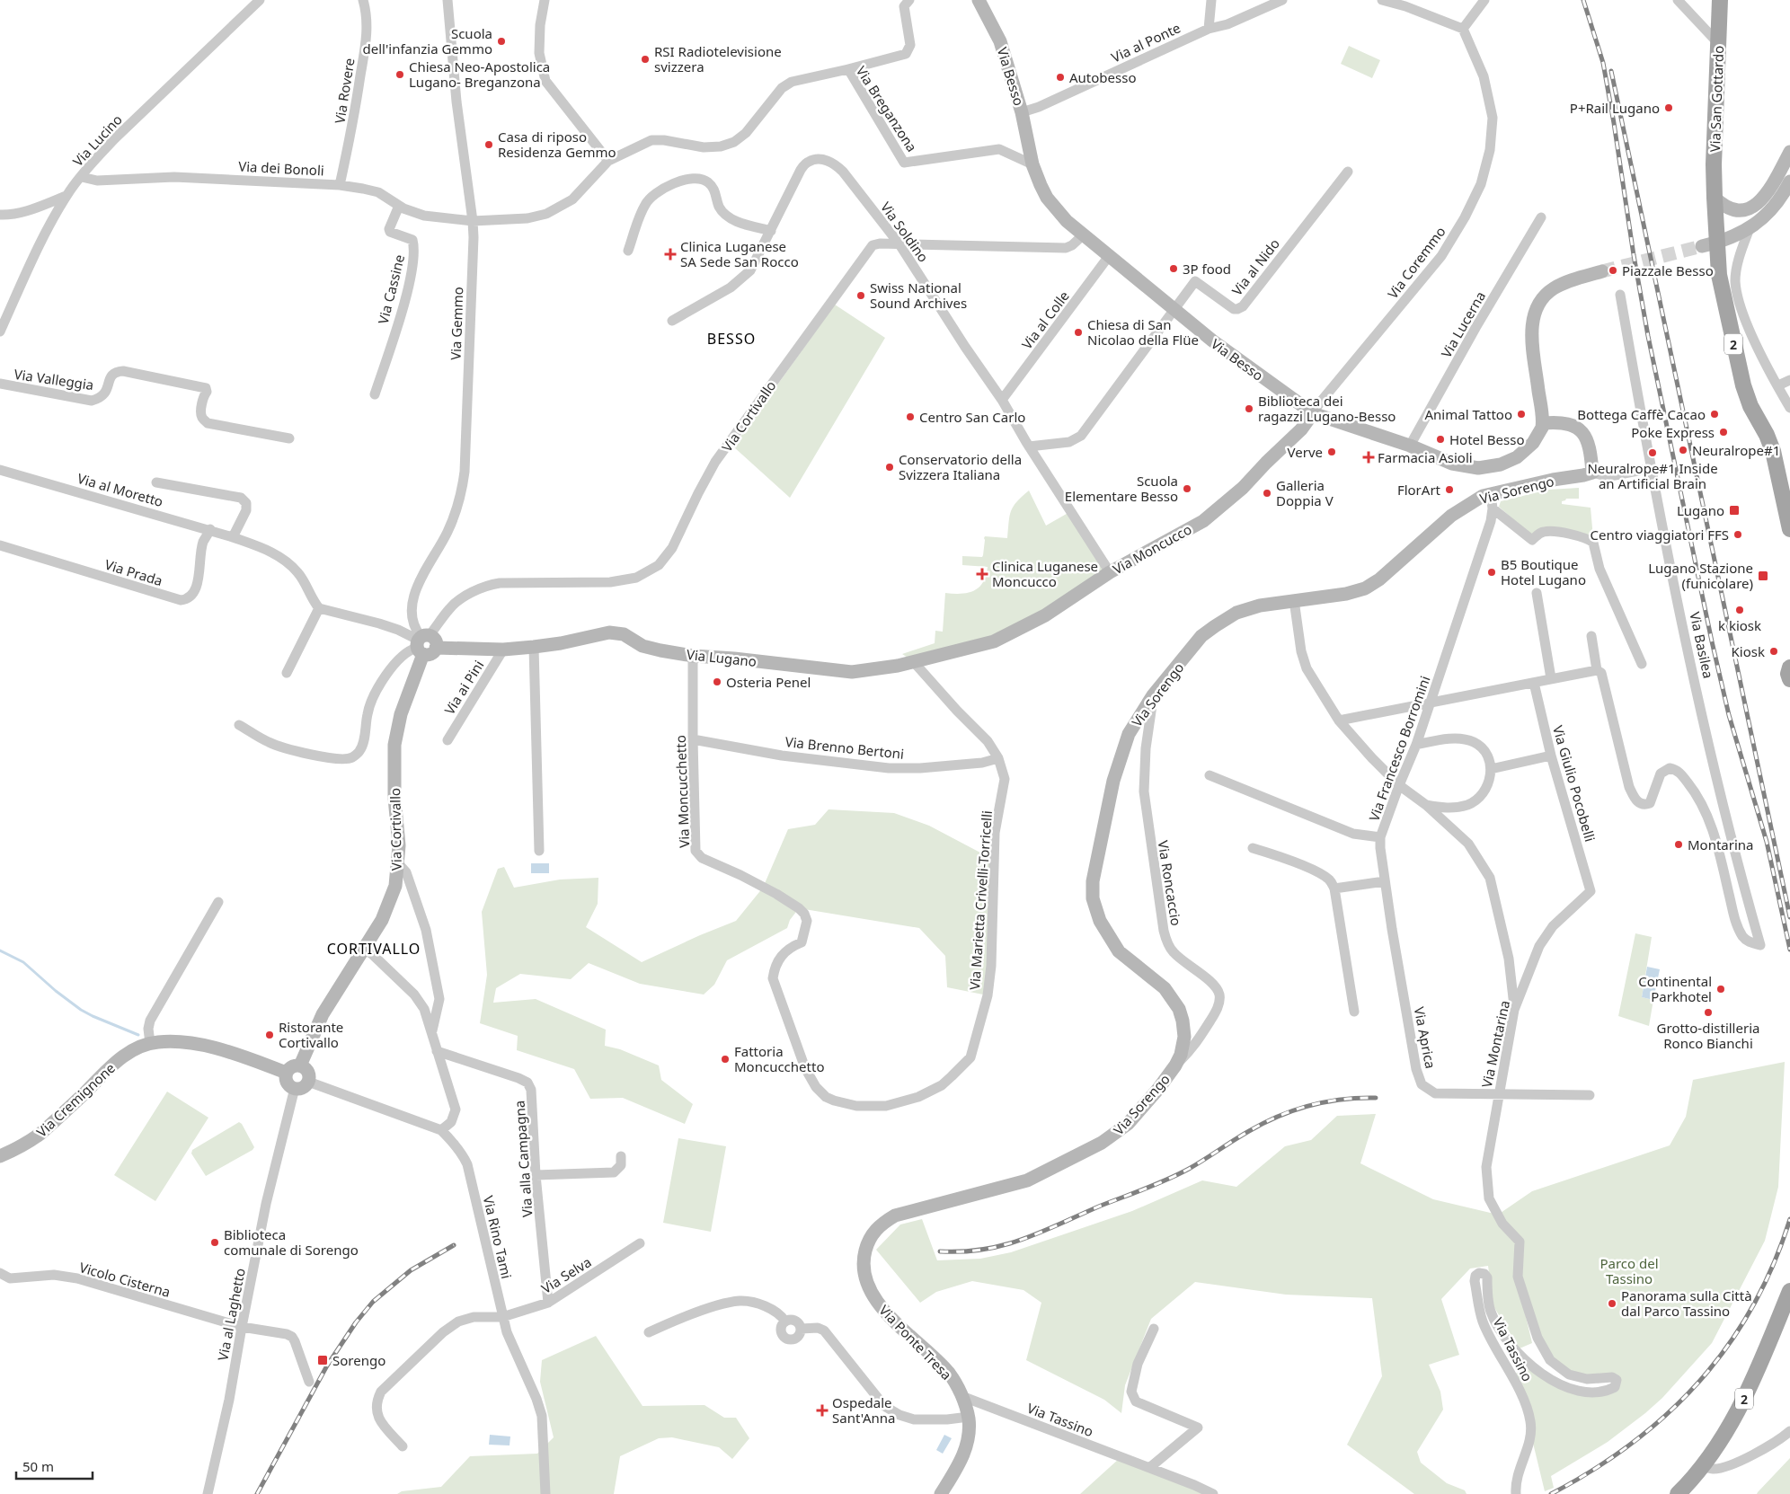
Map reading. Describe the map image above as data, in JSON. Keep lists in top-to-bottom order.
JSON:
{
  "streets": {
    "main road": [
      "Via Besso",
      "Via San Gottardo",
      "2",
      "Via Cortivallo",
      "Via Sorengo",
      "Via Moncucco",
      "Via Lugano",
      "Via Cremignone",
      "Via Ponte Tresa"
    ],
    "street": [
      "Via al Ponte",
      "Via Rovere",
      "Via Breganzona",
      "Via Lucino",
      "Via dei Bonoli",
      "Via Soldino",
      "Via Coremmo",
      "Via al Nido",
      "Via Cassine",
      "Via al Colle",
      "Via Gemmo",
      "Via Lucerna",
      "Via Valleggia",
      "Via al Moretto",
      "Via Prada",
      "Via Basilea",
      "Via ai Pini",
      "Via Brenno Bertoni",
      "Via Francesco Borromini",
      "Via Giulio Pocobelli",
      "Via Moncucchetto",
      "Via Roncaccio",
      "Via Marietta Crivelli-Torricelli",
      "Via Aprica",
      "Via Montarina",
      "Via alla Campagna",
      "Via Rino Tami",
      "Via Selva",
      "Vicolo Cisterna",
      "Via al Laghetto",
      "Via Tassino"
    ]
  },
  "crossings": [
    ["Via al Ponte", "Via Besso"],
    ["Via Besso", "Via Breganzona"],
    ["Via Besso", "Via Coremmo"],
    ["Via Besso", "Via al Nido"],
    ["Via Besso", "Via al Colle"],
    ["Via Besso", "Via Lucerna"],
    ["Via Besso", "Via Cortivallo"],
    ["Via Besso", "Via Moncucco"],
    ["Via Rovere", "Via dei Bonoli"],
    ["Via San Gottardo", "2"],
    ["Via Breganzona", "Via dei Bonoli"],
    ["Via Breganzona", "Via Gemmo"],
    ["Via Lucino", "Via dei Bonoli"],
    ["Via dei Bonoli", "Via Cassine"],
    ["Via dei Bonoli", "Via Gemmo"],
    ["Via Soldino", "Via al Colle"],
    ["Via Soldino", "Via Cortivallo"],
    ["Via Soldino", "Via Moncucco"],
    ["Via Coremmo", "Via Moncucco"],
    ["Via Gemmo", "Via Cortivallo"],
    ["Via Gemmo", "Via Lugano"],
    ["Via Cortivallo", "Via Lugano"],
    ["Via Cortivallo", "Via Cremignone"],
    ["Via Cortivallo", "Via Rino Tami"],
    ["Via Cortivallo", "Via al Laghetto"],
    ["Via al Moretto", "Via Prada"],
    ["Via Sorengo", "Via Francesco Borromini"],
    ["Via Sorengo", "Via Roncaccio"],
    ["Via Sorengo", "Via Ponte Tresa"],
    ["Via Moncucco", "Via Lugano"],
    ["Via Lugano", "Via ai Pini"],
    ["Via Lugano", "Via Moncucchetto"],
    ["Via Brenno Bertoni", "Via Moncucchetto"],
    ["Via Brenno Bertoni", "Via Marietta Crivelli-Torricelli"],
    ["Via Francesco Borromini", "Via Aprica"],
    ["Via Giulio Pocobelli", "Via Montarina"],
    ["Via Moncucchetto", "Via Marietta Crivelli-Torricelli"],
    ["Via Aprica", "Via Montarina"],
    ["Via Montarina", "Via Tassino"],
    ["Via Cremignone", "Via Rino Tami"],
    ["Via Cremignone", "Via al Laghetto"],
    ["Via alla Campagna", "Via Selva"],
    ["Via Rino Tami", "Via Selva"],
    ["Via Rino Tami", "Via al Laghetto"],
    ["Vicolo Cisterna", "Via al Laghetto"],
    ["Via Ponte Tresa", "Via Tassino"]
  ],
  "districts": ["BESSO", "CORTIVALLO"],
  "parks": ["Parco del Tassino"],
  "places": {
    "other": [
      "Scuola dell'infanzia Gemmo",
      "RSI Radiotelevisione svizzera",
      "Chiesa Neo-Apostolica Lugano- Breganzona",
      "Autobesso",
      "P+Rail Lugano",
      "Casa di riposo Residenza Gemmo",
      "3P food",
      "Piazzale Besso",
      "Swiss National Sound Archives",
      "Chiesa di San Nicolao della Flüe",
      "Biblioteca dei ragazzi Lugano-Besso",
      "Animal Tattoo",
      "Bottega Caffè Cacao",
      "Centro San Carlo",
      "Poke Express",
      "Hotel Besso",
      "Neuralrope#1",
      "Verve",
      "Neuralrope#1 Inside an Artificial Brain",
      "Conservatorio della Svizzera Italiana",
      "Scuola Elementare Besso",
      "FlorArt",
      "Galleria Doppia V",
      "Centro viaggiatori FFS",
      "B5 Boutique Hotel Lugano",
      "k kiosk",
      "Kiosk",
      "Osteria Penel",
      "Montarina",
      "Continental Parkhotel",
      "Grotto-distilleria Ronco Bianchi",
      "Ristorante Cortivallo",
      "Fattoria Moncucchetto",
      "Biblioteca comunale di Sorengo",
      "Panorama sulla Città dal Parco Tassino"
    ],
    "health": [
      "Clinica Luganese SA Sede San Rocco",
      "Farmacia Asioli",
      "Clinica Luganese Moncucco",
      "Ospedale Sant'Anna"
    ],
    "transit": ["Lugano", "Lugano Stazione (funicolare)", "Sorengo"]
  },
  "scale_bar": "50 m"
}
